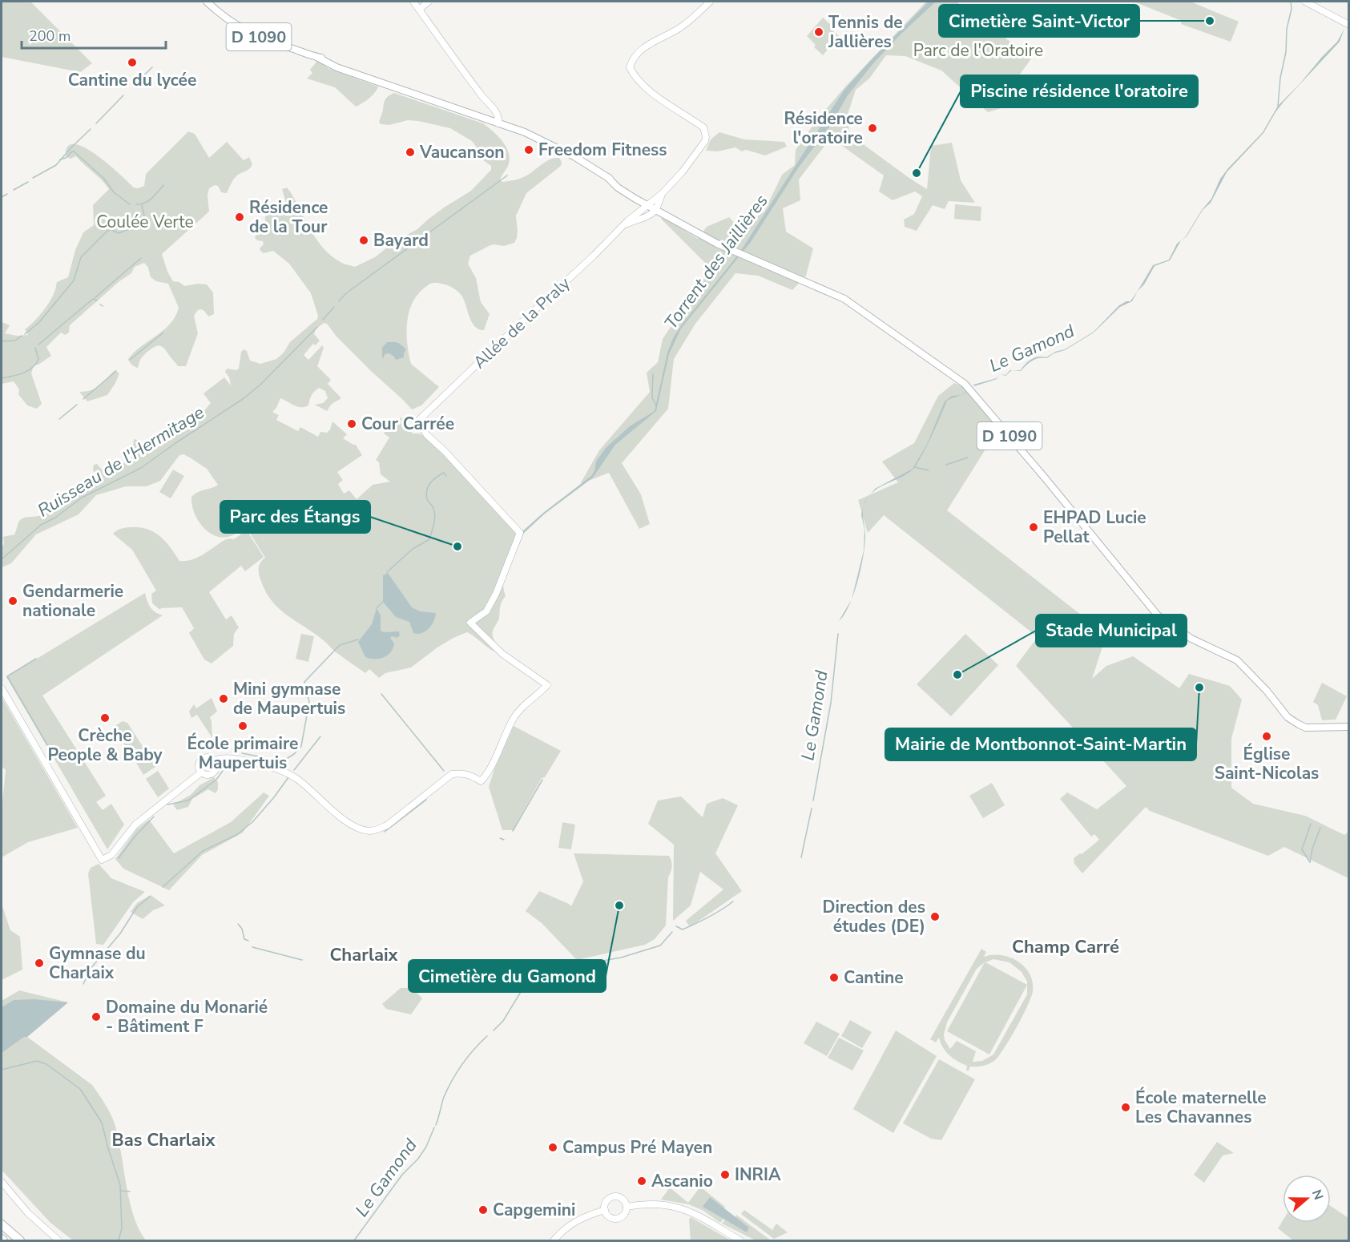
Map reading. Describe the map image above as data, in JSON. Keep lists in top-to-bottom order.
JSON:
{
  "streets": {
    "main road": ["D 1090"],
    "street": ["Allée de la Praly"]
  },
  "crossings": [
    ["D 1090", "Allée de la Praly"]
  ],
  "districts": ["Champ Carré", "Charlaix", "Bas Charlaix"],
  "water": ["Torrent des Jaillières", "Le Gamond", "Ruisseau de l'Hermitage"],
  "parks": ["Parc de l'Oratoire", "Coulée Verte"],
  "places": [
    "Cimetière Saint-Victor",
    "Tennis de Jallières",
    "Cantine du lycée",
    "Résidence l'oratoire",
    "Freedom Fitness",
    "Vaucanson",
    "Piscine résidence l'oratoire",
    "Résidence de la Tour",
    "Bayard",
    "Cour Carrée",
    "EHPAD Lucie Pellat",
    "Parc des Étangs",
    "Gendarmerie nationale",
    "Stade Municipal",
    "Mairie de Montbonnot-Saint-Martin",
    "Mini gymnase de Maupertuis",
    "Crèche People & Baby",
    "École primaire Maupertuis",
    "Église Saint-Nicolas",
    "Cimetière du Gamond",
    "Direction des études (DE)",
    "Gymnase du Charlaix",
    "Cantine",
    "Domaine du Monarié - Bâtiment F",
    "École maternelle Les Chavannes",
    "Campus Pré Mayen",
    "INRIA",
    "Ascanio",
    "Capgemini"
  ],
  "scale_bar": "200 m",
  "north": "right"
}
